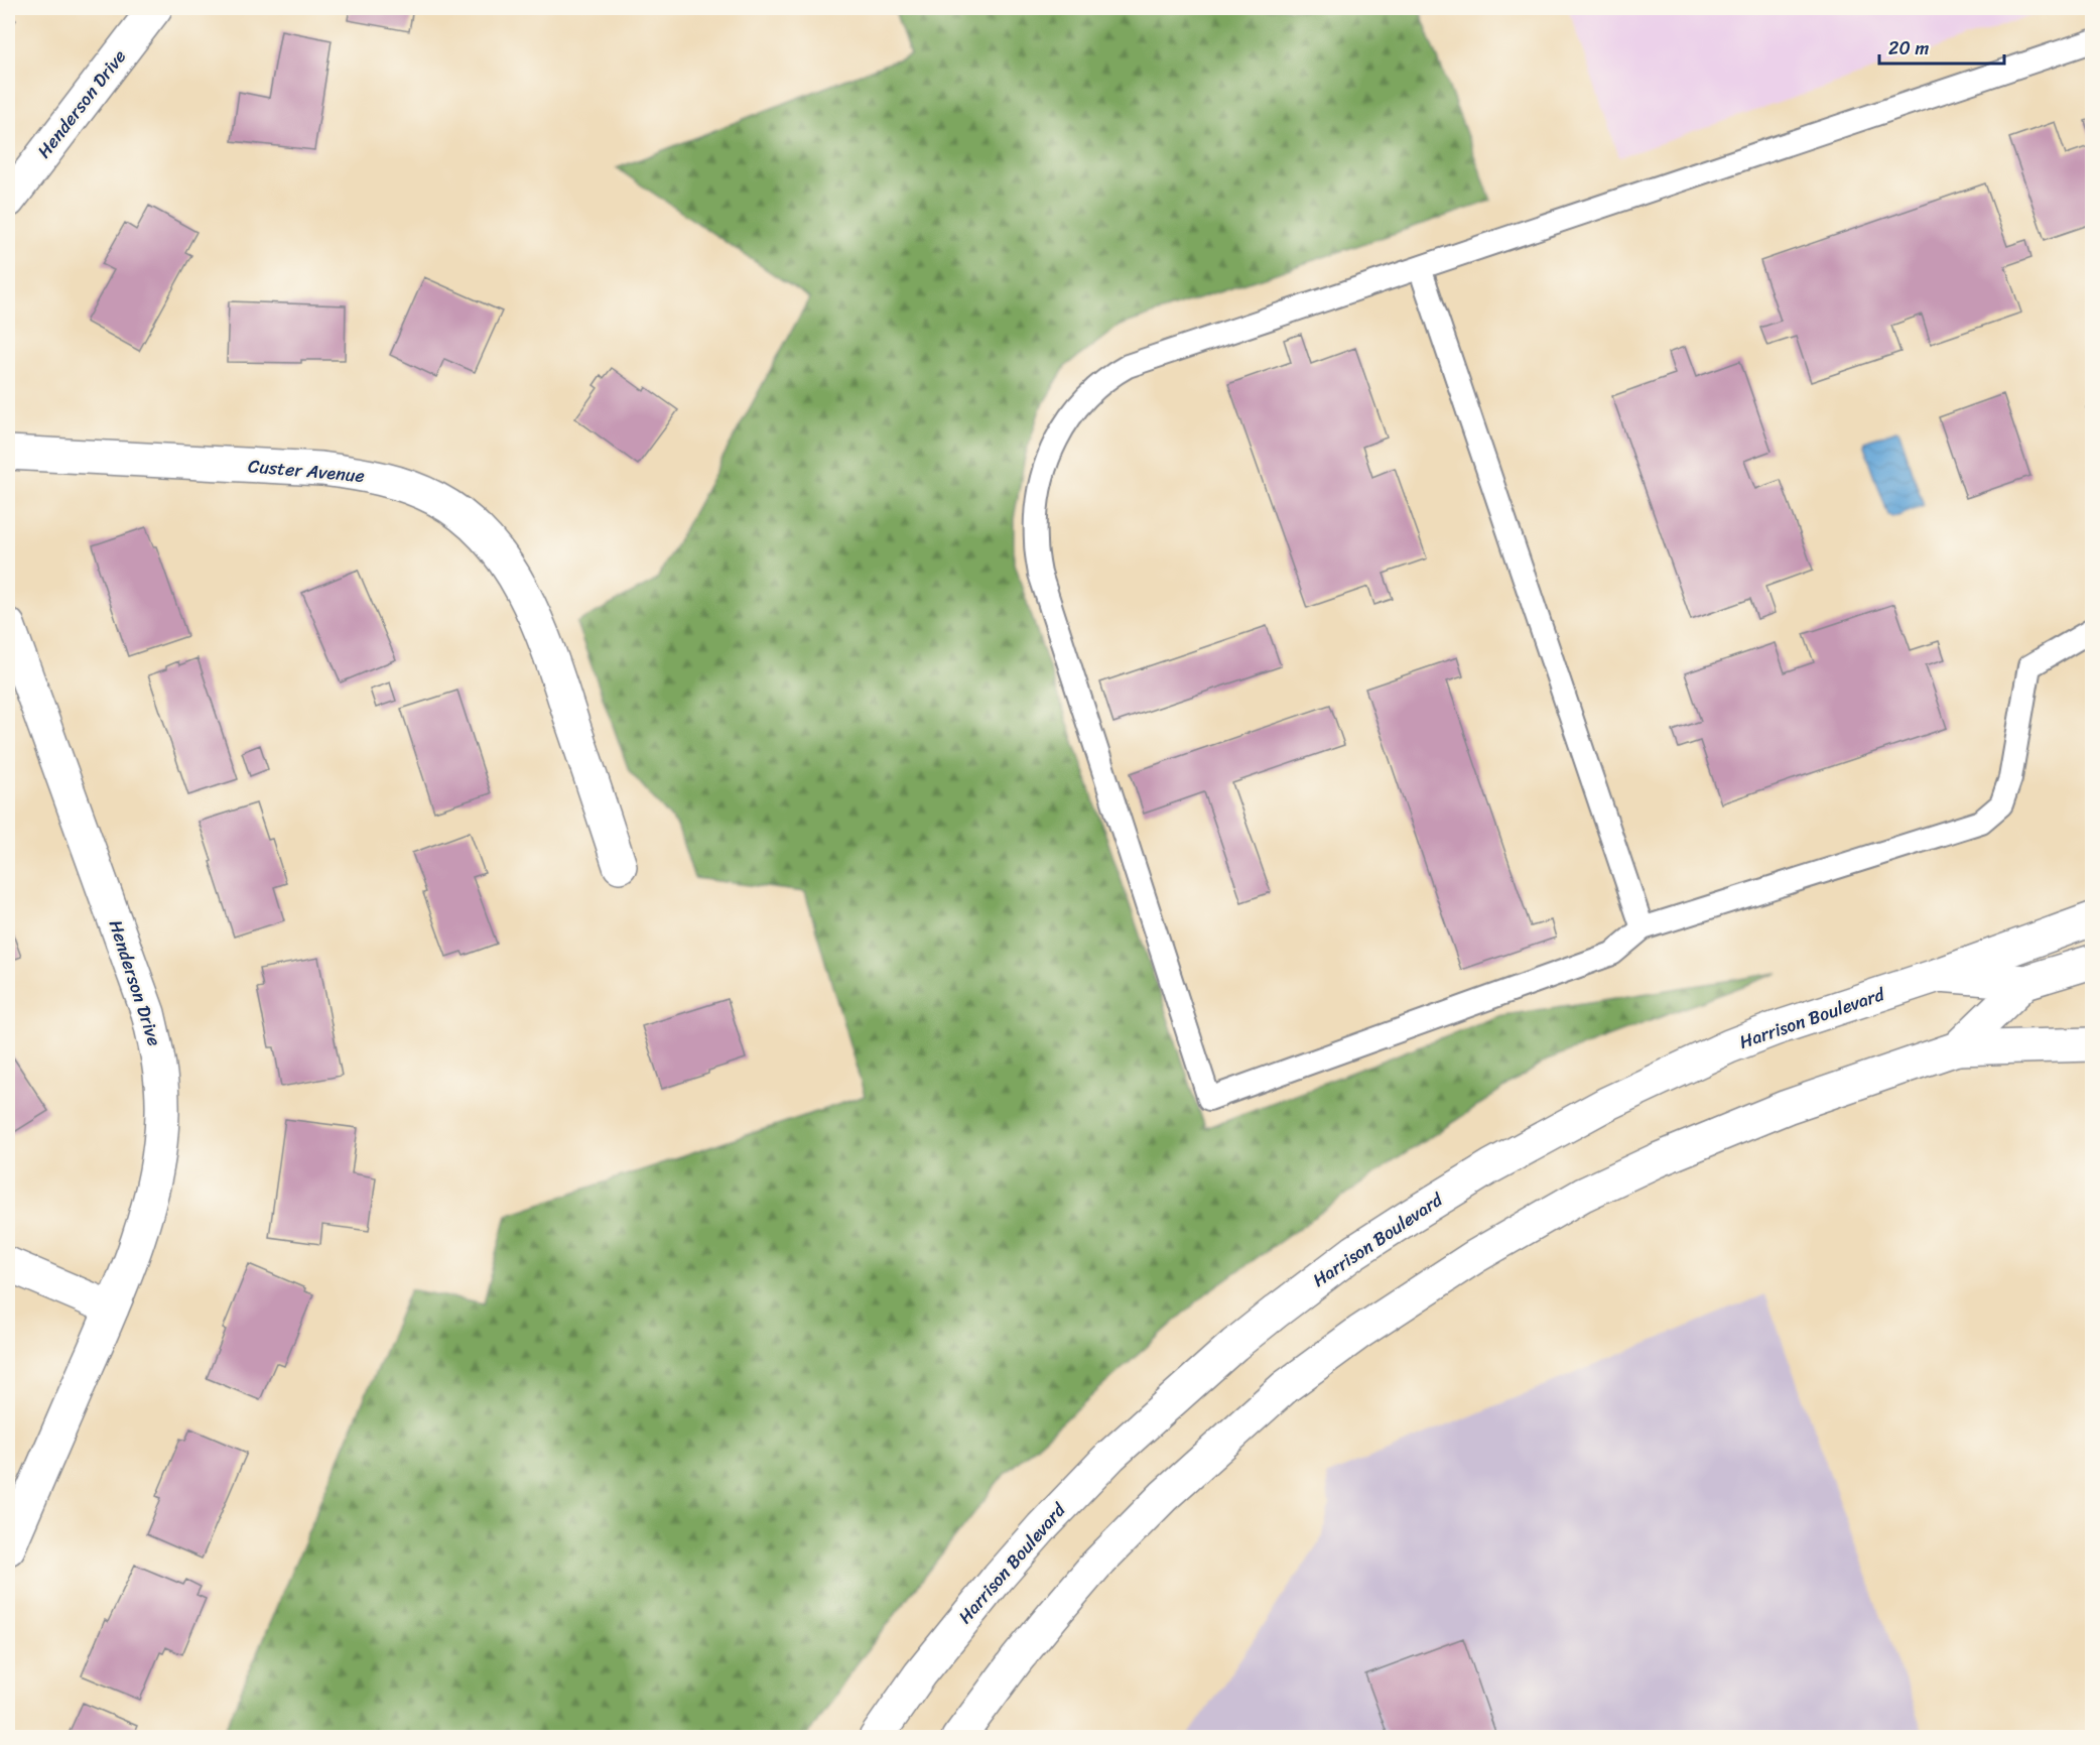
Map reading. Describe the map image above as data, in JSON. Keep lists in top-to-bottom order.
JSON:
{
  "streets": {
    "main road": ["Henderson Drive", "Custer Avenue", "Harrison Boulevard"]
  },
  "scale_bar": "20 m"
}
